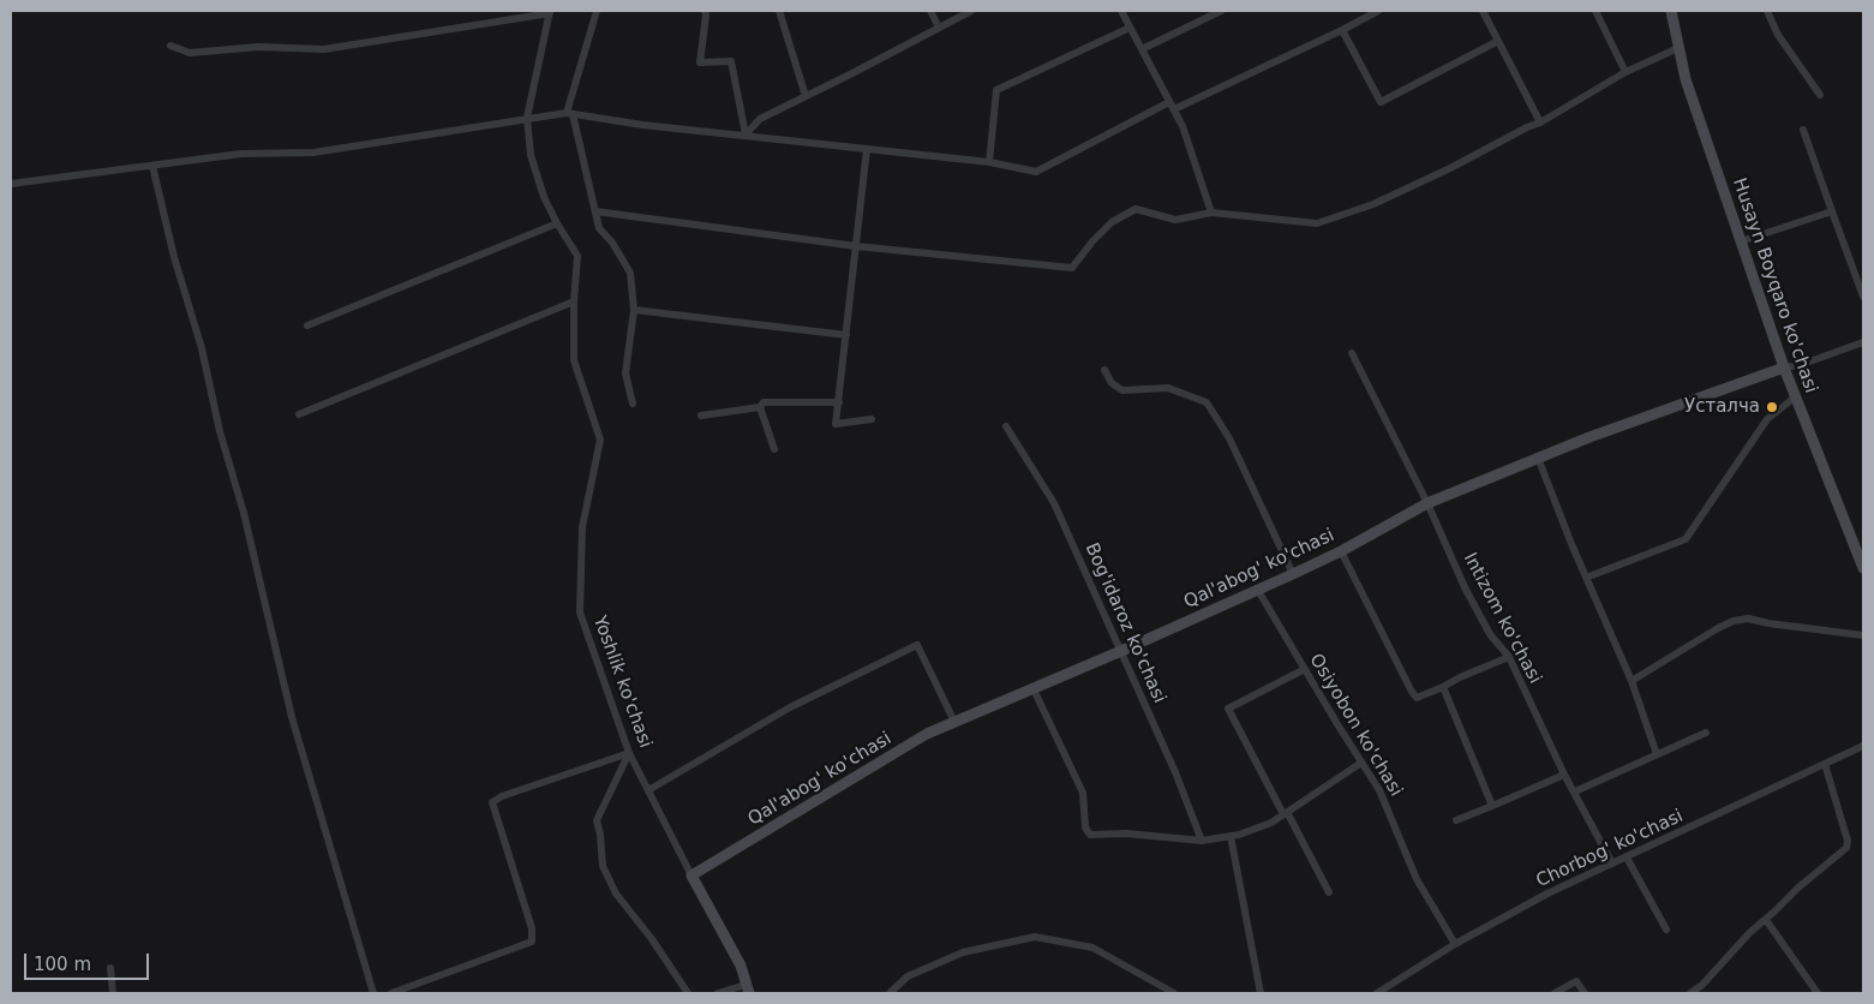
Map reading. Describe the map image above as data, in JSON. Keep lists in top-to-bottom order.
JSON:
{
  "streets": {
    "street": [
      "Husayn Boyqaro ko'chasi",
      "Qal'abog' ko'chasi",
      "Intizom ko'chasi",
      "Bog'idaroz ko'chasi",
      "Yoshlik ko'chasi",
      "Osiyobon ko'chasi",
      "Сhorbog' ko'chasi"
    ]
  },
  "crossings": [
    ["Husayn Boyqaro ko'chasi", "Qal'abog' ko'chasi"],
    ["Qal'abog' ko'chasi", "Intizom ko'chasi"],
    ["Qal'abog' ko'chasi", "Bog'idaroz ko'chasi"],
    ["Qal'abog' ko'chasi", "Yoshlik ko'chasi"],
    ["Qal'abog' ko'chasi", "Osiyobon ko'chasi"],
    ["Intizom ko'chasi", "Сhorbog' ko'chasi"],
    ["Osiyobon ko'chasi", "Сhorbog' ko'chasi"]
  ],
  "places": ["Усталча"],
  "scale_bar": "100 m"
}
